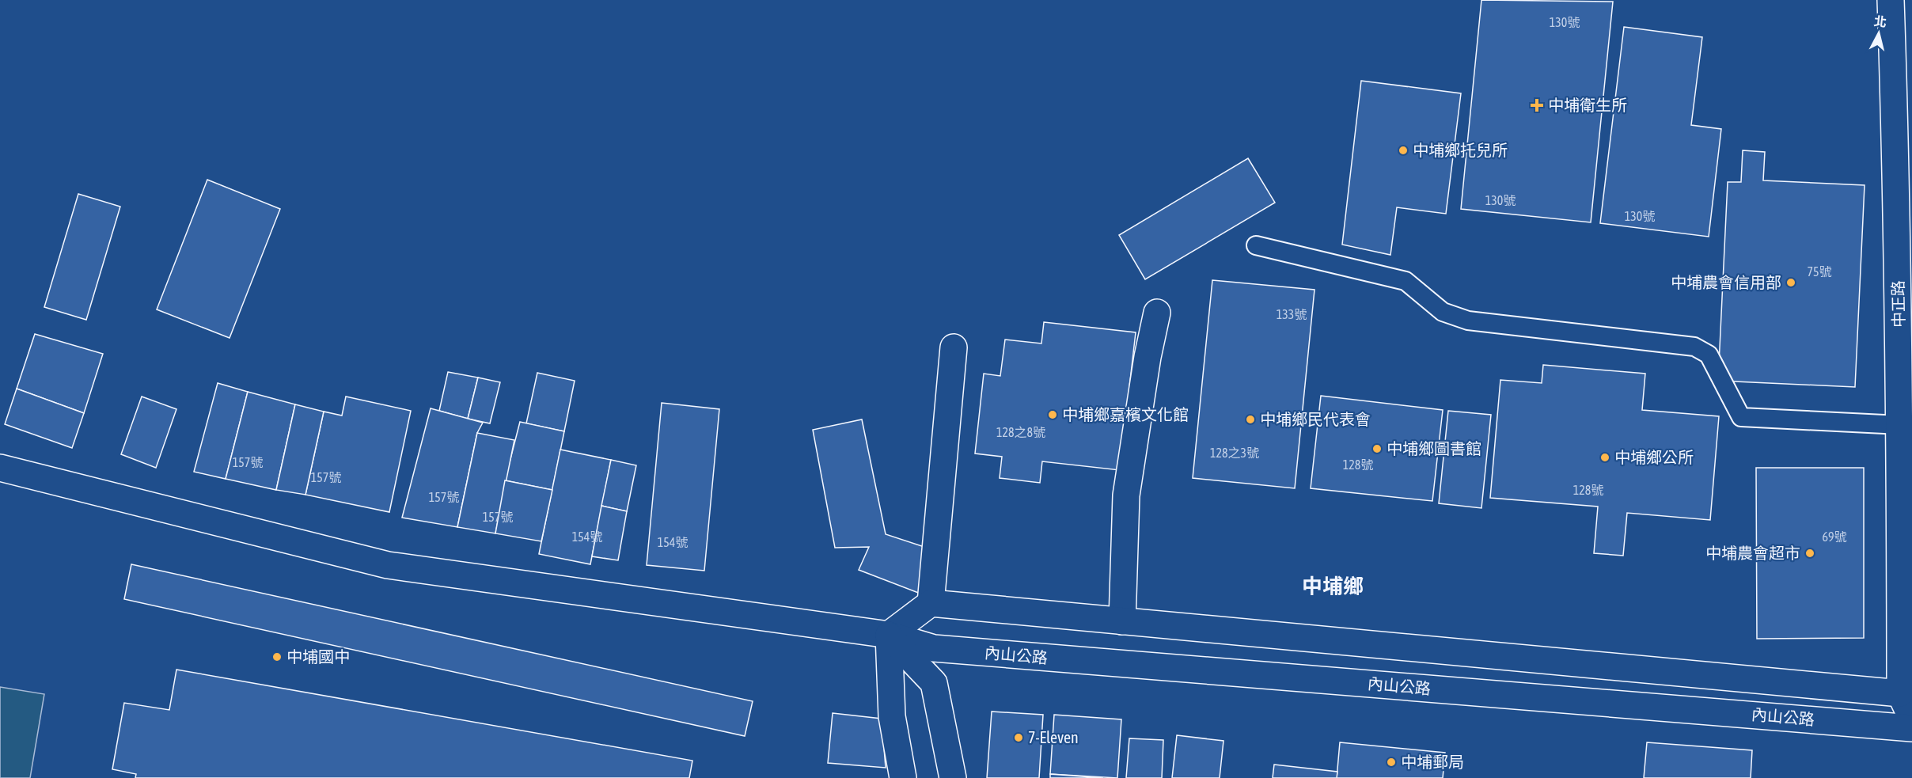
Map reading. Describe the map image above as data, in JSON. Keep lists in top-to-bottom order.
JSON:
{
  "streets": {
    "main road": ["中正路", "內山公路"]
  },
  "districts": ["中埔鄉"],
  "places": {
    "health": ["中埔衛生所"],
    "other": [
      "中埔鄉托兒所",
      "中埔農會信用部",
      "中埔鄉嘉檳文化館",
      "中埔鄉民代表會",
      "中埔鄉圖書館",
      "中埔鄉公所",
      "中埔農會超市",
      "中埔國中",
      "7-Eleven",
      "中埔郵局"
    ]
  },
  "house_numbers": [
    "130號",
    "130號",
    "130號",
    "75號",
    "133號",
    "128之8號",
    "128之3號",
    "157號",
    "128號",
    "157號",
    "128號",
    "157號",
    "157號",
    "154號",
    "69號",
    "154號"
  ],
  "north": "top"
}
